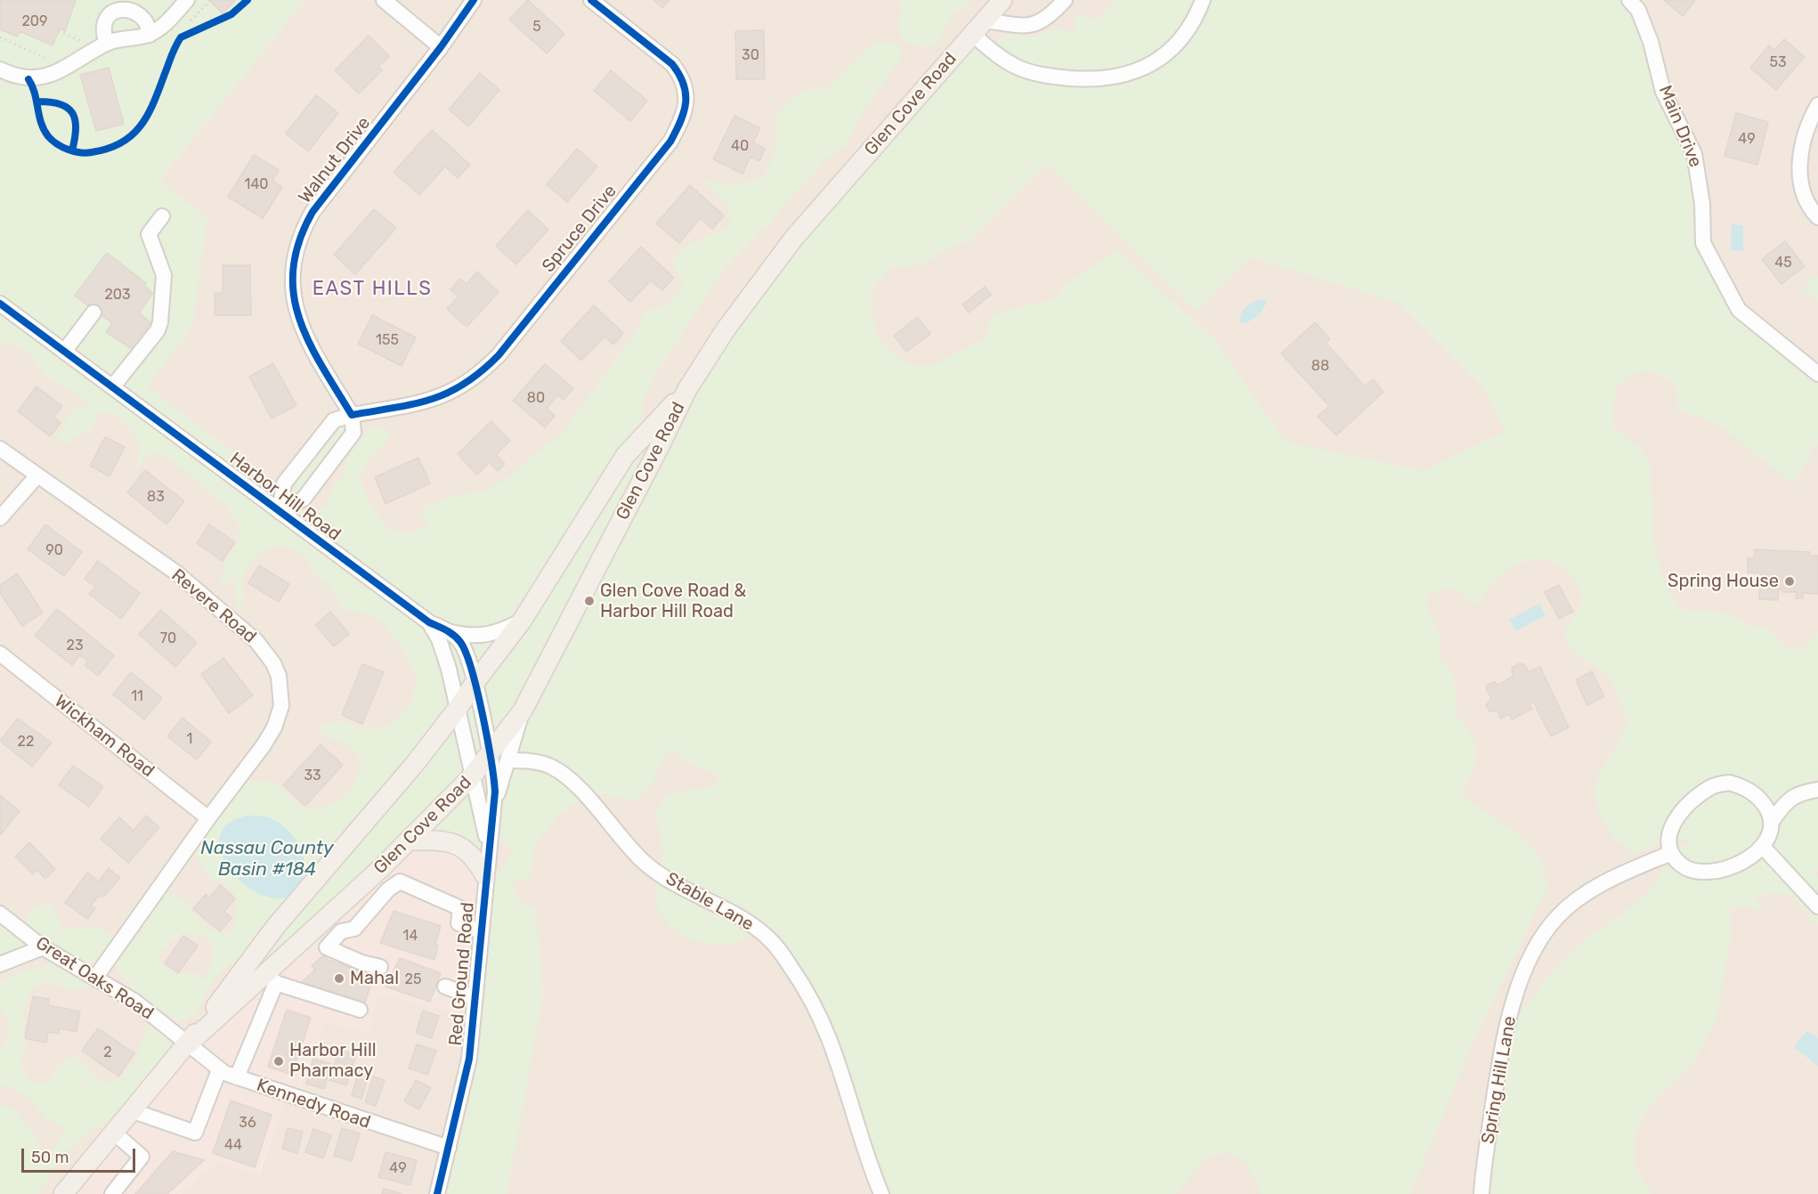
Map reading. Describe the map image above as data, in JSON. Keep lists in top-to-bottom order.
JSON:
{
  "streets": {
    "main road": ["Glen Cove Road"],
    "street": [
      "Main Drive",
      "Walnut Drive",
      "Spruce Drive",
      "Harbor Hill Road",
      "Revere Road",
      "Wickham Road",
      "Stable Lane",
      "Red Ground Road",
      "Great Oaks Road",
      "Spring Hill Lane",
      "Kennedy Road"
    ]
  },
  "crossings": [
    ["Glen Cove Road", "Harbor Hill Road"],
    ["Glen Cove Road", "Red Ground Road"],
    ["Glen Cove Road", "Great Oaks Road"],
    ["Glen Cove Road", "Kennedy Road"],
    ["Walnut Drive", "Spruce Drive"],
    ["Spruce Drive", "Harbor Hill Road"],
    ["Harbor Hill Road", "Red Ground Road"],
    ["Revere Road", "Wickham Road"],
    ["Revere Road", "Great Oaks Road"],
    ["Red Ground Road", "Kennedy Road"],
    ["Great Oaks Road", "Kennedy Road"]
  ],
  "districts": ["EAST HILLS"],
  "water": ["Nassau County Basin #184"],
  "places": [
    "Spring House",
    "Glen Cove Road & Harbor Hill Road",
    "Mahal",
    "Harbor Hill Pharmacy"
  ],
  "house_numbers": [
    "209",
    "5",
    "30",
    "53",
    "49",
    "40",
    "140",
    "45",
    "203",
    "155",
    "88",
    "80",
    "83",
    "90",
    "70",
    "23",
    "11",
    "1",
    "22",
    "33",
    "14",
    "25",
    "2",
    "36",
    "44",
    "49"
  ],
  "scale_bar": "50 m"
}
